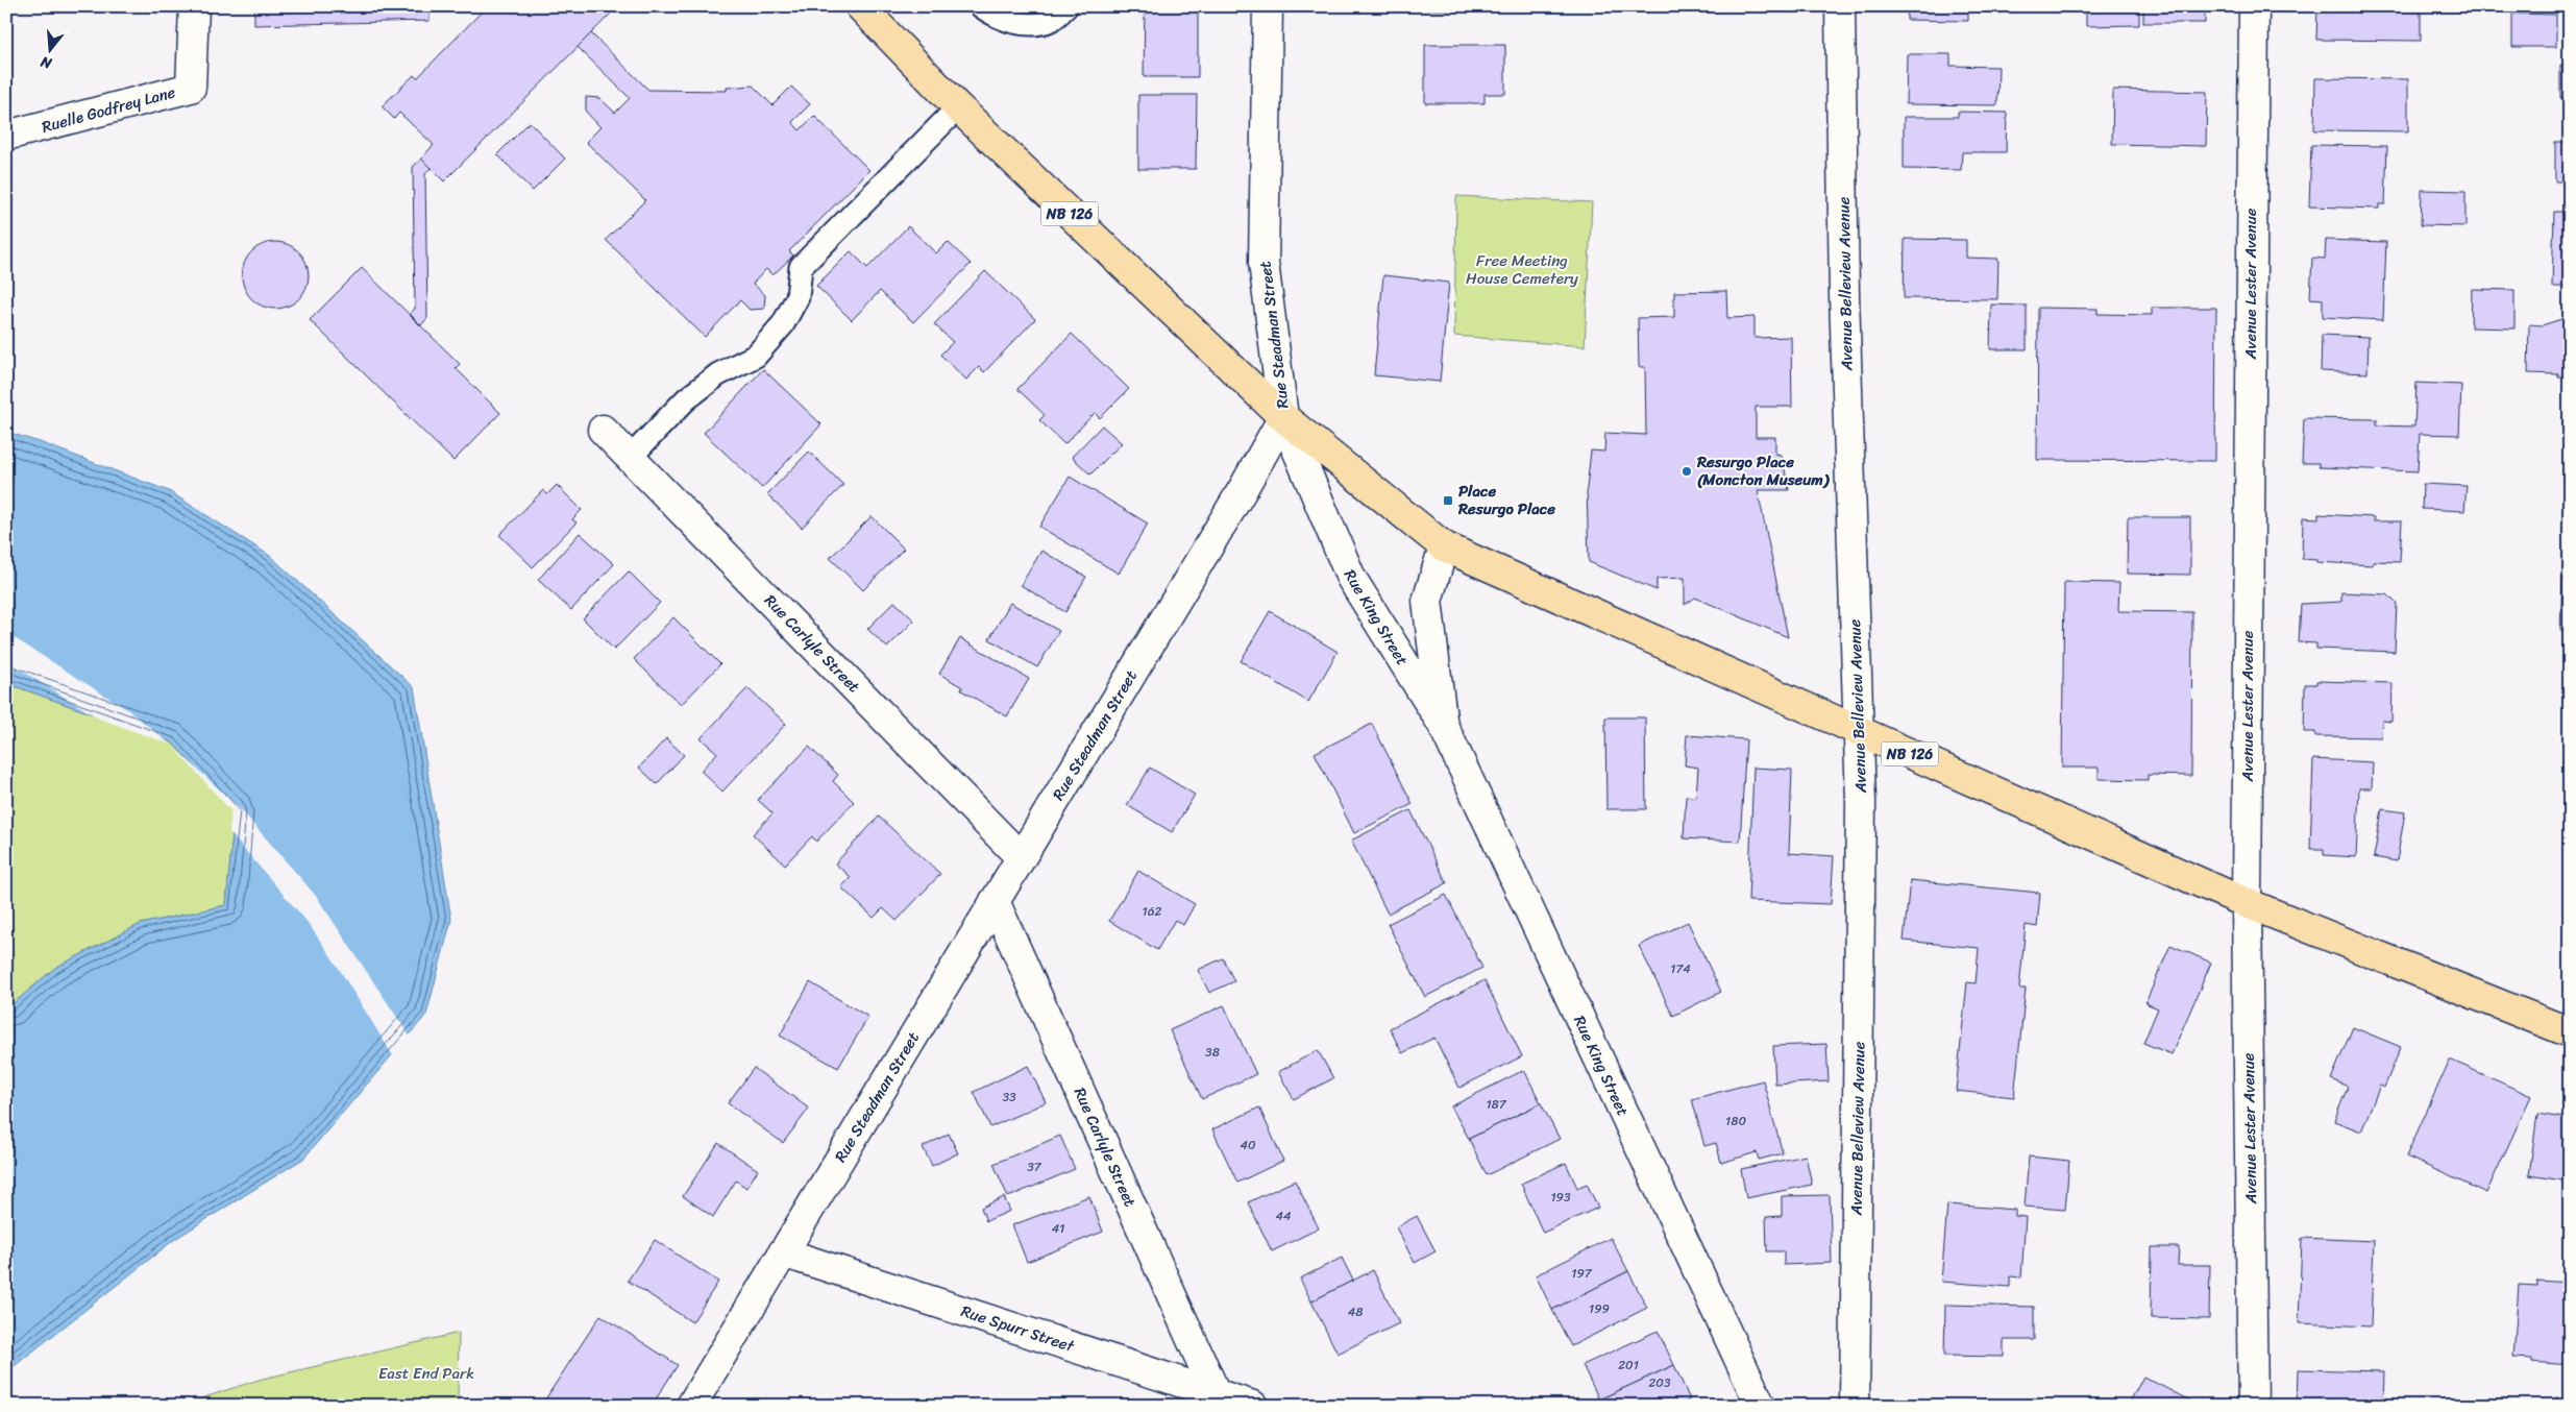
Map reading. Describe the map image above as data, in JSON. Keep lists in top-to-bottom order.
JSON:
{
  "streets": {
    "main road": ["NB 126"],
    "street": [
      "Ruelle Godfrey Lane",
      "Avenue Belleview Avenue",
      "Avenue Lester Avenue",
      "Rue Steadman Street",
      "Rue King Street",
      "Rue Carlyle Street",
      "Rue Spurr Street"
    ]
  },
  "crossings": [
    ["NB 126", "Avenue Belleview Avenue"],
    ["NB 126", "Avenue Lester Avenue"],
    ["NB 126", "Rue Steadman Street"],
    ["NB 126", "Rue King Street"],
    ["Rue Steadman Street", "Rue King Street"],
    ["Rue Steadman Street", "Rue Carlyle Street"],
    ["Rue Steadman Street", "Rue Spurr Street"],
    ["Rue Carlyle Street", "Rue Spurr Street"]
  ],
  "parks": ["Free Meeting House Cemetery", "East End Park"],
  "places": {
    "other": ["Resurgo Place (Moncton Museum)"],
    "transit": ["Place Resurgo Place"]
  },
  "house_numbers": [
    "162",
    "174",
    "38",
    "33",
    "187",
    "180",
    "40",
    "37",
    "193",
    "44",
    "41",
    "197",
    "199",
    "48",
    "201",
    "203"
  ],
  "north": "bottom"
}
